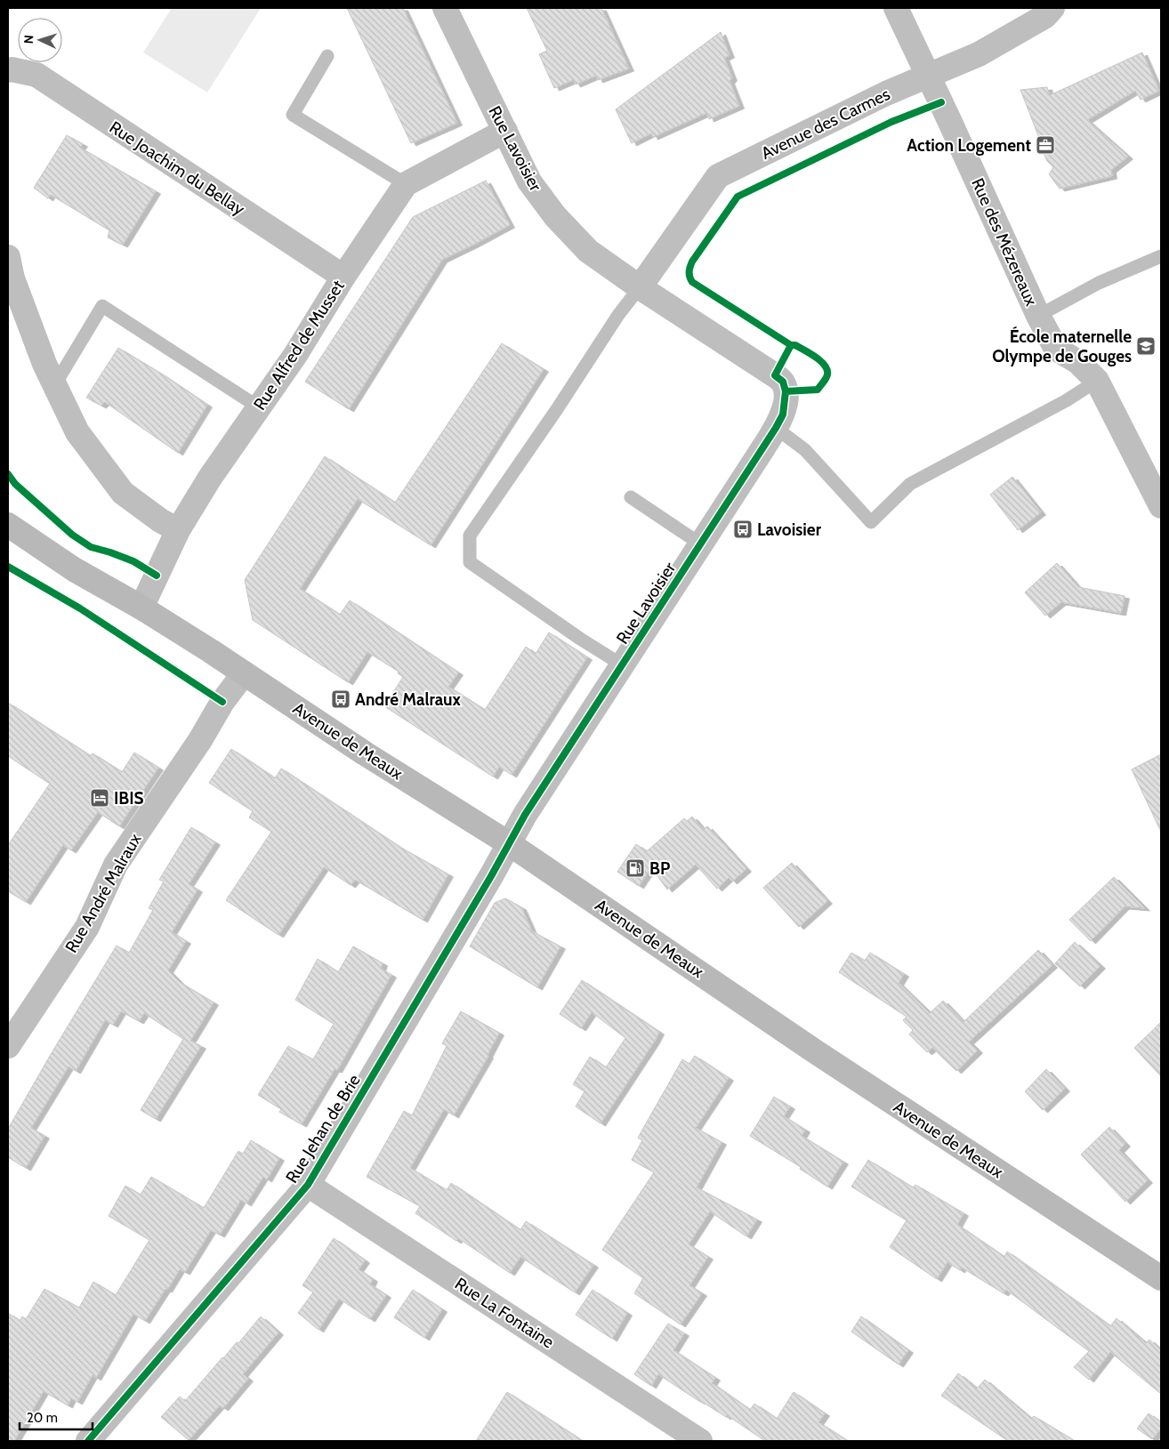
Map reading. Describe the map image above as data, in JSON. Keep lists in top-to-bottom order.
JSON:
{
  "streets": {
    "main road": ["Avenue de Meaux"],
    "street": [
      "Avenue des Carmes",
      "Rue Lavoisier",
      "Rue Joachim du Bellay",
      "Rue des Mézereaux",
      "Rue Alfred de Musset",
      "Rue André Malraux",
      "Rue Jehan de Brie",
      "Rue La Fontaine"
    ]
  },
  "crossings": [
    ["Avenue des Carmes", "Rue Lavoisier"],
    ["Avenue des Carmes", "Rue des Mézereaux"],
    ["Rue Lavoisier", "Rue Alfred de Musset"],
    ["Rue Lavoisier", "Avenue de Meaux"],
    ["Rue Lavoisier", "Rue Jehan de Brie"],
    ["Rue Joachim du Bellay", "Rue Alfred de Musset"],
    ["Rue Alfred de Musset", "Avenue de Meaux"],
    ["Avenue de Meaux", "Rue André Malraux"],
    ["Avenue de Meaux", "Rue Jehan de Brie"],
    ["Rue Jehan de Brie", "Rue La Fontaine"]
  ],
  "places": {
    "office": ["Action Logement"],
    "school or university": ["École maternelle Olympe de Gouges"],
    "bus stop": ["Lavoisier", "André Malraux"],
    "hotel": ["IBIS"],
    "fuel station": ["BP"]
  },
  "scale_bar": "20 m",
  "north": "left"
}
